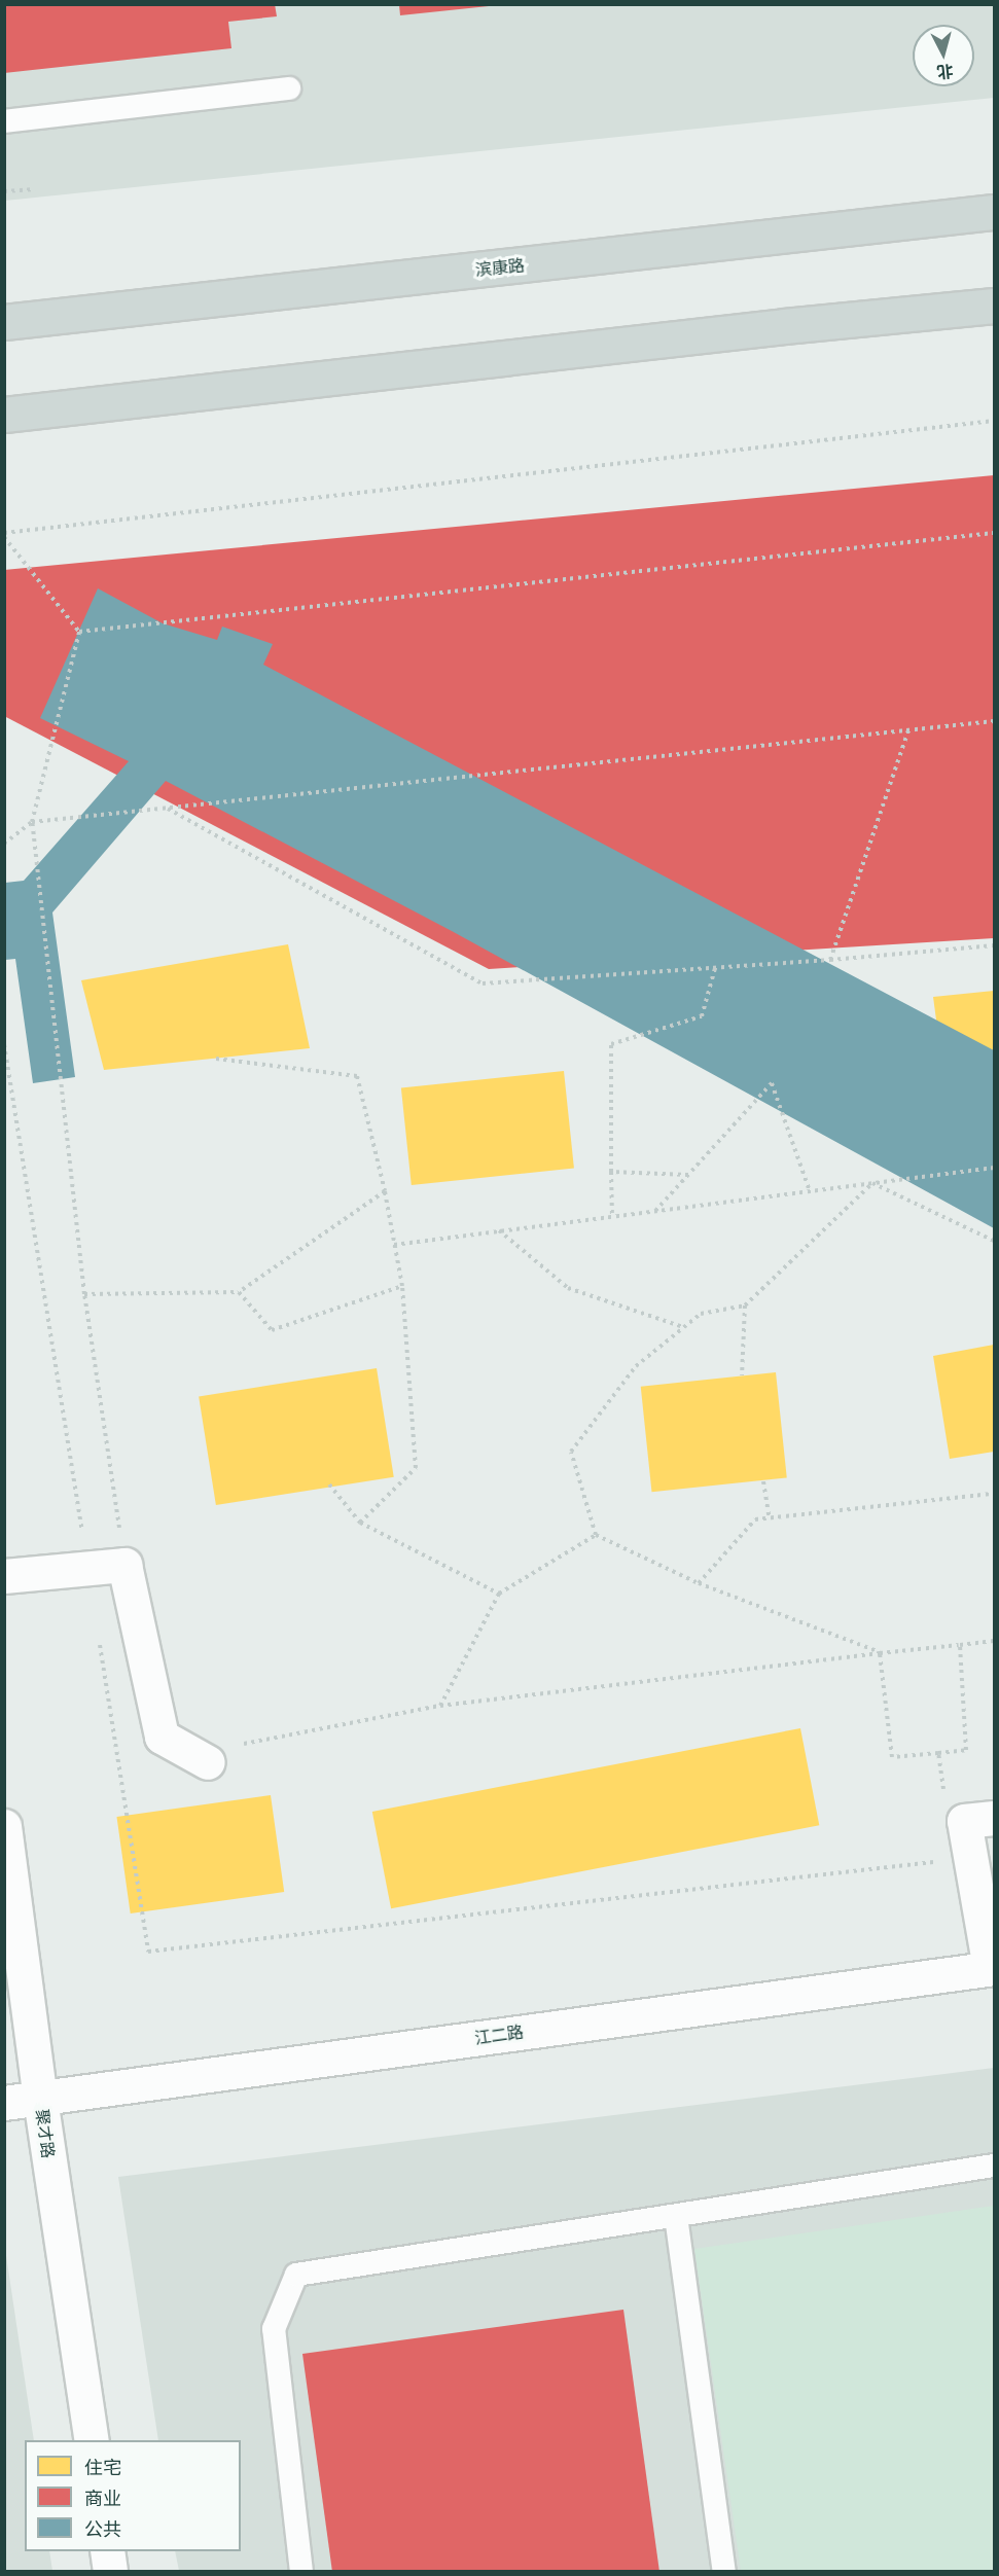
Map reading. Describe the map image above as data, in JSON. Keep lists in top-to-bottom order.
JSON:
{
  "streets": {
    "main road": ["滨康路"],
    "street": ["江二路", "聚才路"]
  },
  "crossings": [
    ["江二路", "聚才路"]
  ],
  "legend": ["住宅", "商业", "公共"],
  "north": "bottom"
}
